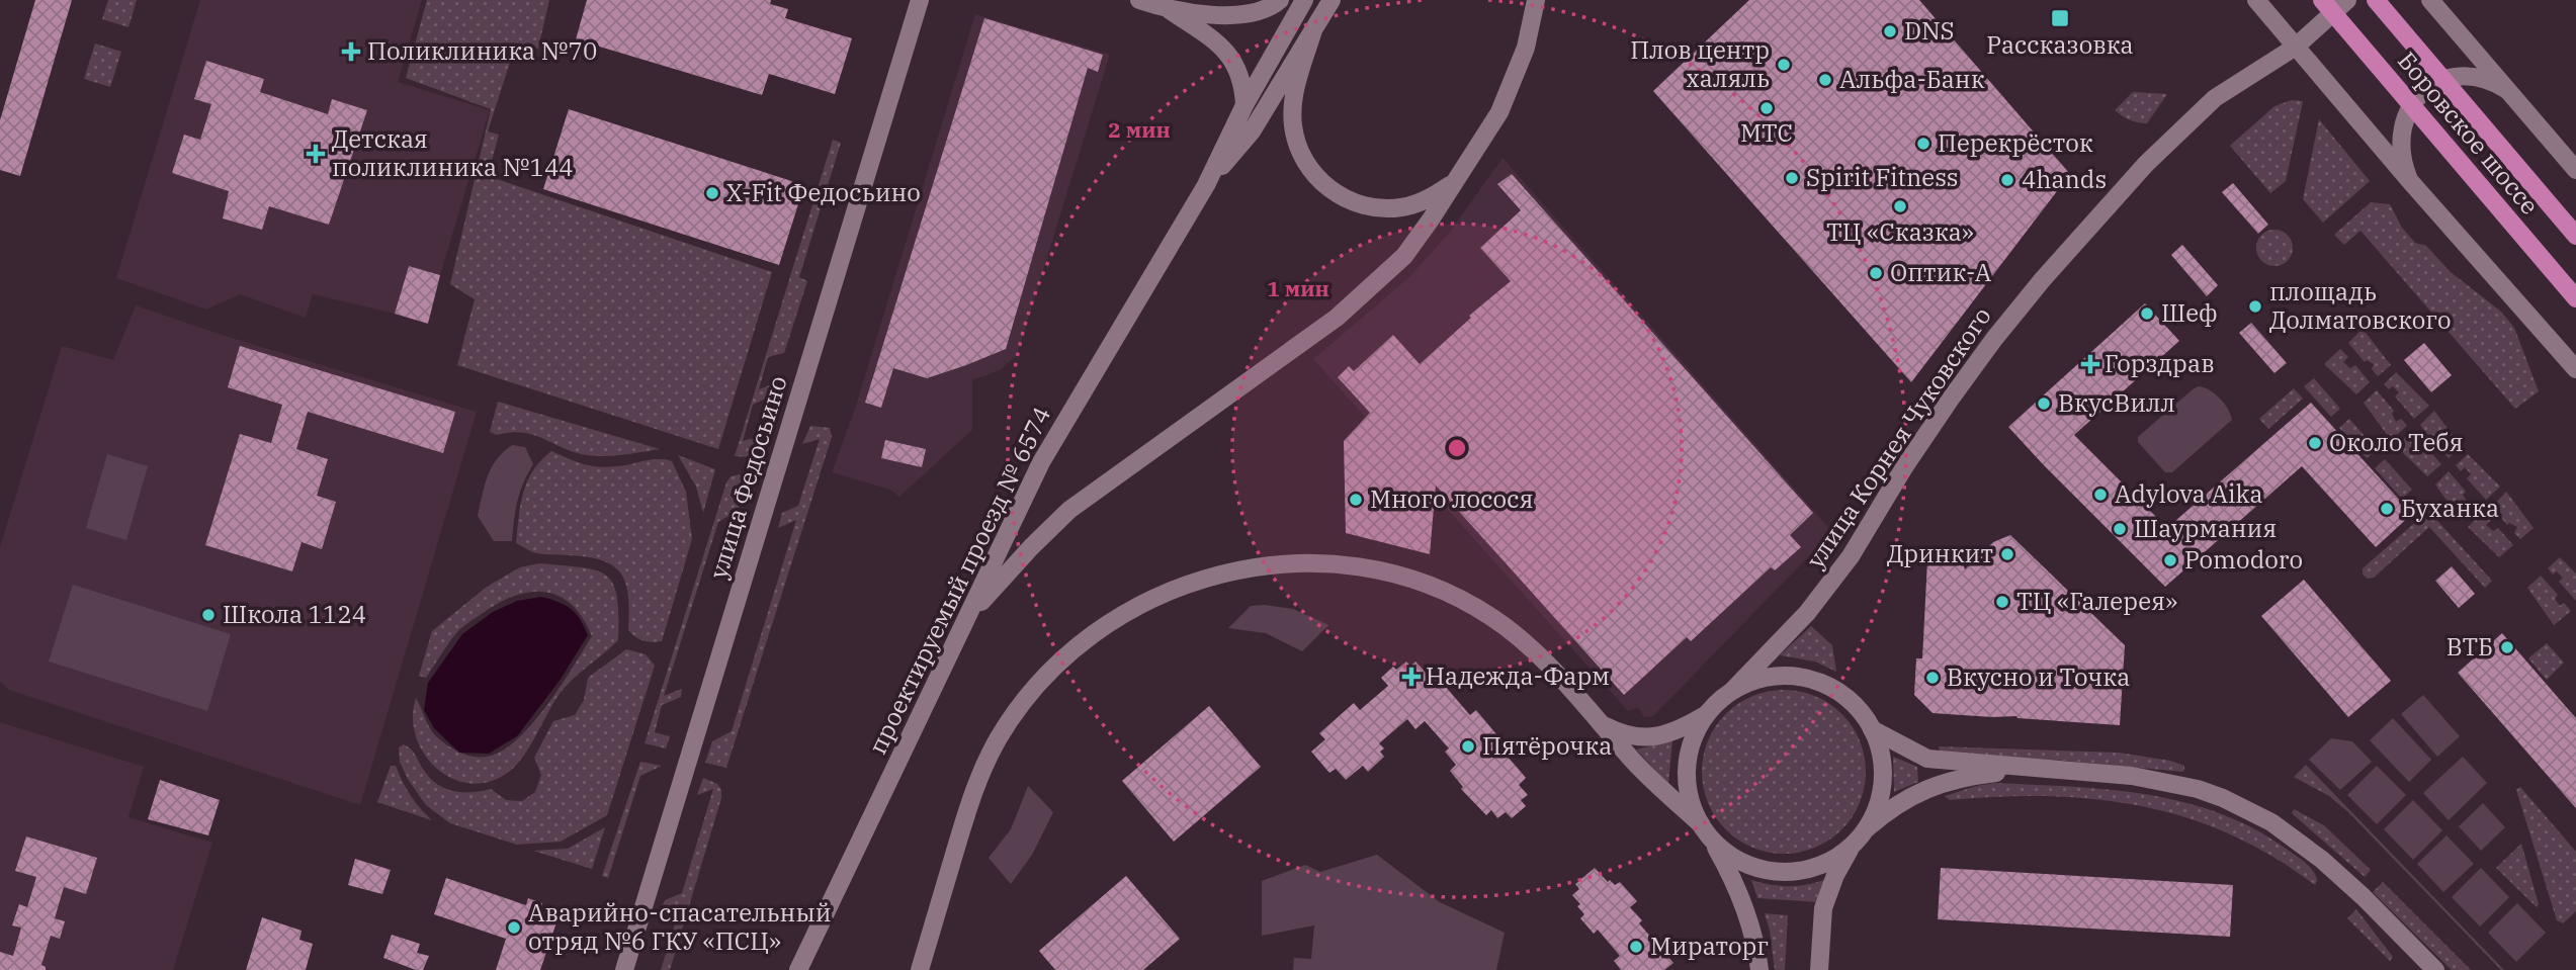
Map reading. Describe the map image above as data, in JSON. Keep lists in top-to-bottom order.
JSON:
{
  "streets": {
    "main road": ["Боровское шоссе"],
    "street": ["улица Корнея Чуковского", "улица Федосьино", "проектируемый проезд № 6574"]
  },
  "places": {
    "transit": ["Рассказовка"],
    "other": [
      "DNS",
      "Плов центр халяль",
      "Альфа-Банк",
      "МТС",
      "Перекрёсток",
      "Spirit Fitness",
      "4hands",
      "X-Fit Федосьино",
      "ТЦ «Сказка»",
      "Оптик-А",
      "площадь Долматовского",
      "Шеф",
      "ВкусВилл",
      "Около Тебя",
      "Adylova Aika",
      "Много лосося",
      "Буханка",
      "Шаурмания",
      "Дринкит",
      "Pomodoro",
      "ТЦ «Галерея»",
      "Школа 1124",
      "ВТБ",
      "Вкусно и Точка",
      "Пятёрочка",
      "Аварийно-спасательный отряд №6 ГКУ «ПСЦ»",
      "Мираторг"
    ],
    "health": [
      "Поликлиника №70",
      "Детская поликлиника №144",
      "Горздрав",
      "Надежда-Фарм"
    ]
  },
  "rings": ["2 мин", "1 мин"]
}
